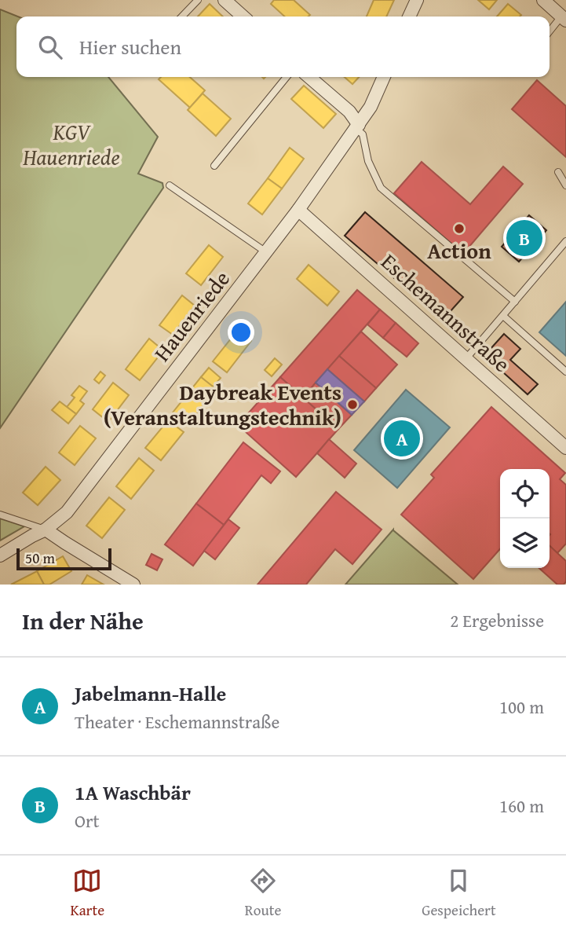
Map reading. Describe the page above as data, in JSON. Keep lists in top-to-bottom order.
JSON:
{
  "streets": {
    "street": ["Eschemannstraße", "Hauenriede"]
  },
  "crossings": [
    ["Eschemannstraße", "Hauenriede"]
  ],
  "parks": ["KGV Hauenriede"],
  "places": ["Action", "Daybreak Events (Veranstaltungstechnik)"],
  "scale_bar": "50 m",
  "page": {
    "search": "Hier suchen",
    "pins": ["B", "A"],
    "scale": "50 m",
    "heading": ["In der Nähe", "2 Ergebnisse"],
    "list": [
      {
        "mark": "A",
        "name": "Jabelmann-Halle",
        "note": "Theater · Eschemannstraße",
        "value": "100 m"
      },
      {
        "mark": "B",
        "name": "1A Waschbär",
        "note": "Ort",
        "value": "160 m"
      }
    ],
    "nav": ["Karte", "Route", "Gespeichert"]
  }
}
